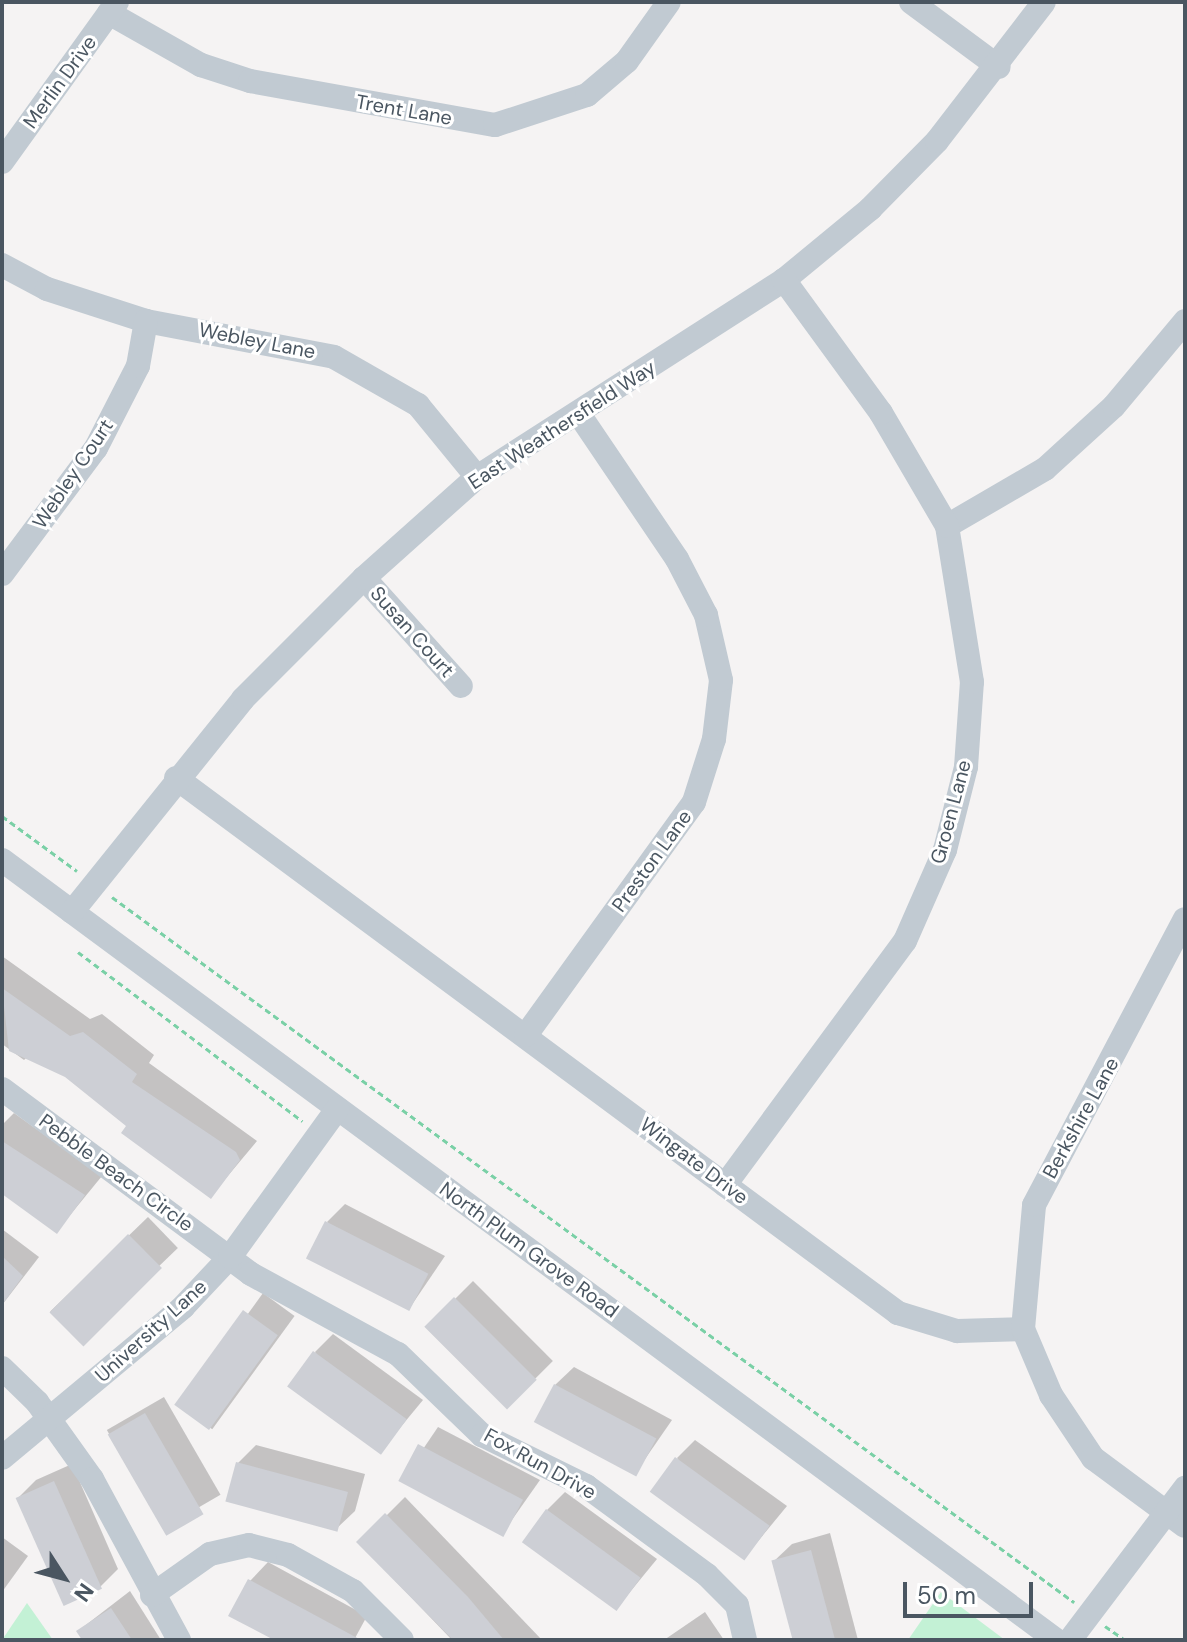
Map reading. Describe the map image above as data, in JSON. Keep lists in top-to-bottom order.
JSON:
{
  "streets": {
    "street": [
      "Merlin Drive",
      "Trent Lane",
      "Webley Lane",
      "East Weathersfield Way",
      "Webley Court",
      "Susan Court",
      "Groen Lane",
      "Preston Lane",
      "Berkshire Lane",
      "Wingate Drive",
      "Pebble Beach Circle",
      "North Plum Grove Road",
      "University Lane",
      "Fox Run Drive"
    ]
  },
  "crossings": [
    ["Merlin Drive", "Trent Lane"],
    ["Webley Lane", "East Weathersfield Way"],
    ["Webley Lane", "Webley Court"],
    ["East Weathersfield Way", "Susan Court"],
    ["East Weathersfield Way", "Groen Lane"],
    ["East Weathersfield Way", "Preston Lane"],
    ["East Weathersfield Way", "Wingate Drive"],
    ["East Weathersfield Way", "North Plum Grove Road"],
    ["Groen Lane", "Wingate Drive"],
    ["Preston Lane", "Wingate Drive"],
    ["Berkshire Lane", "Wingate Drive"],
    ["Pebble Beach Circle", "University Lane"],
    ["Pebble Beach Circle", "Fox Run Drive"],
    ["North Plum Grove Road", "University Lane"],
    ["University Lane", "Fox Run Drive"]
  ],
  "scale_bar": "50 m",
  "north": "bottom right"
}
